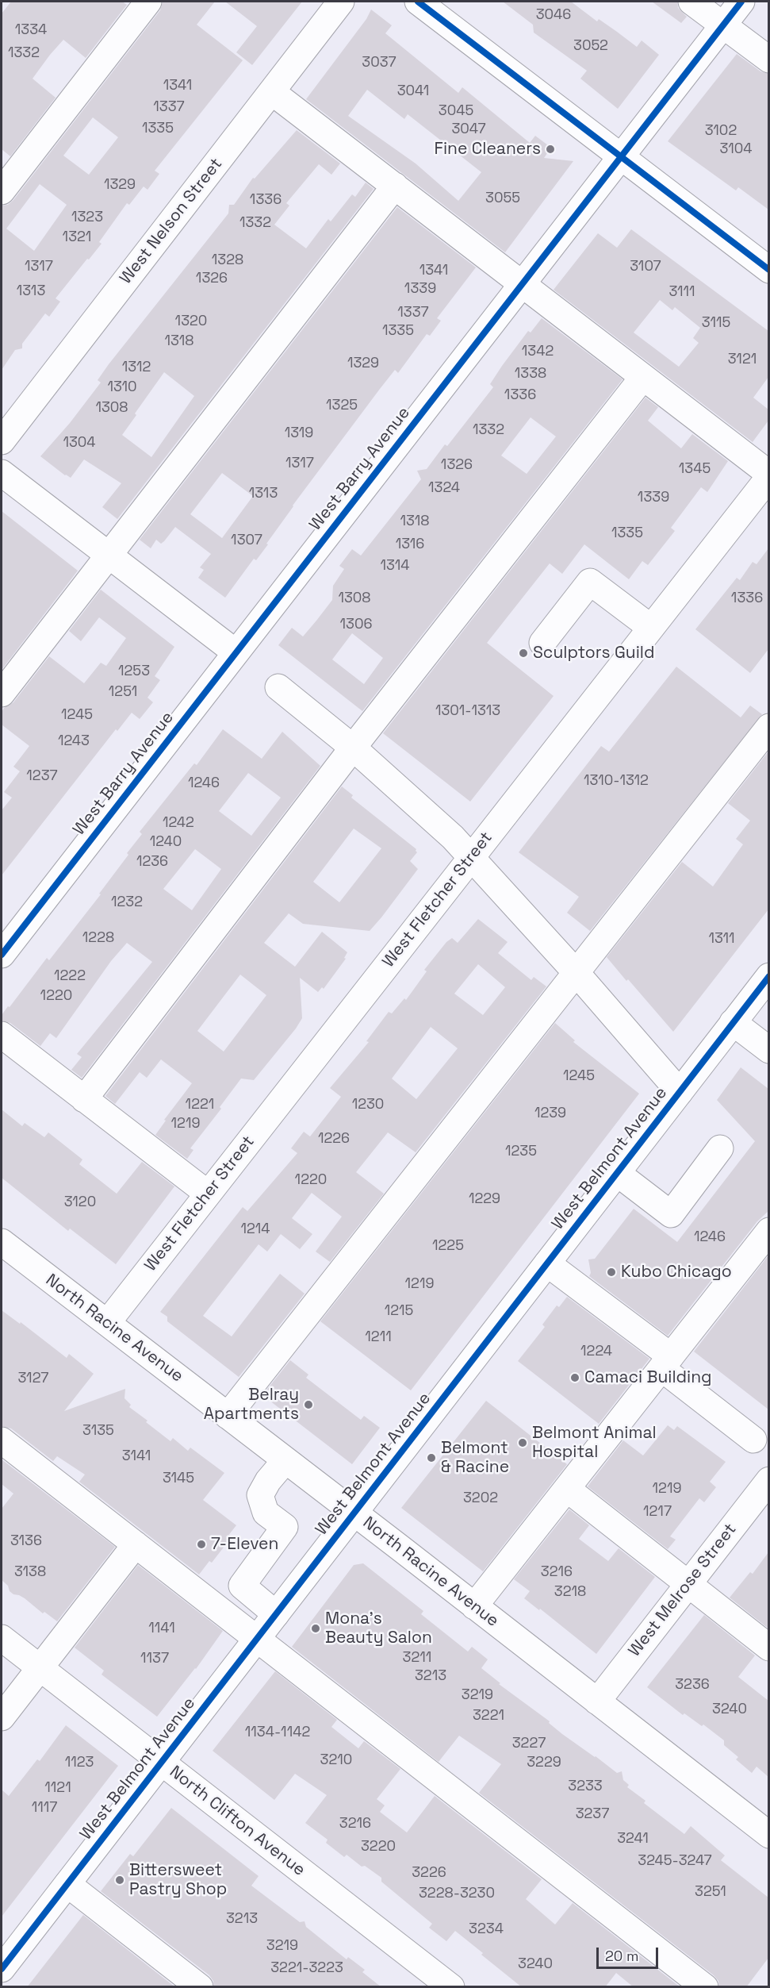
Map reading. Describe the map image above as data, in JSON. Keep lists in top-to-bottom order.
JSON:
{
  "streets": {
    "street": [
      "West Nelson Street",
      "West Barry Avenue",
      "West Fletcher Street",
      "West Belmont Avenue",
      "North Racine Avenue",
      "West Melrose Street",
      "North Clifton Avenue"
    ]
  },
  "crossings": [
    ["West Fletcher Street", "North Racine Avenue"],
    ["West Belmont Avenue", "North Racine Avenue"],
    ["West Belmont Avenue", "North Clifton Avenue"],
    ["North Racine Avenue", "West Melrose Street"]
  ],
  "places": [
    "Fine Cleaners",
    "Sculptors Guild",
    "Kubo Chicago",
    "Camaci Building",
    "Belray Apartments",
    "Belmont Animal Hospital",
    "Belmont & Racine",
    "7-Eleven",
    "Mona's Beauty Salon",
    "Bittersweet Pastry Shop"
  ],
  "house_numbers": [
    "3046",
    "1334",
    "3052",
    "1332",
    "3037",
    "1341",
    "3041",
    "1337",
    "3045",
    "1335",
    "3047",
    "3102",
    "3104",
    "1329",
    "3055",
    "1336",
    "1323",
    "1332",
    "1321",
    "1328",
    "1317",
    "3107",
    "1341",
    "1326",
    "1339",
    "1313",
    "3111",
    "1337",
    "1320",
    "3115",
    "1335",
    "1318",
    "1342",
    "3121",
    "1329",
    "1312",
    "1338",
    "1310",
    "1336",
    "1325",
    "1308",
    "1332",
    "1319",
    "1304",
    "1317",
    "1326",
    "1345",
    "1324",
    "1313",
    "1339",
    "1318",
    "1335",
    "1307",
    "1316",
    "1314",
    "1308",
    "1336",
    "1306",
    "1253",
    "1251",
    "1301-1313",
    "1245",
    "1243",
    "1237",
    "1310-1312",
    "1246",
    "1242",
    "1240",
    "1236",
    "1232",
    "1228",
    "1311",
    "1222",
    "1220",
    "1245",
    "1221",
    "1230",
    "1239",
    "1219",
    "1226",
    "1235",
    "1220",
    "1229",
    "3120",
    "1214",
    "1246",
    "1225",
    "1219",
    "1215",
    "1211",
    "1224",
    "3127",
    "3135",
    "3141",
    "3145",
    "1219",
    "3202",
    "1217",
    "3136",
    "3138",
    "3216",
    "3218",
    "1141",
    "3211",
    "1137",
    "3213",
    "3236",
    "3219",
    "3240",
    "3221",
    "1134-1142",
    "3227",
    "3210",
    "1123",
    "3229",
    "3233",
    "1121",
    "1117",
    "3237",
    "3216",
    "3241",
    "3220",
    "3245-3247",
    "3226",
    "3251",
    "3228-3230",
    "3213",
    "3234",
    "3219",
    "3240",
    "3221-3223"
  ],
  "scale_bar": "20 m"
}
